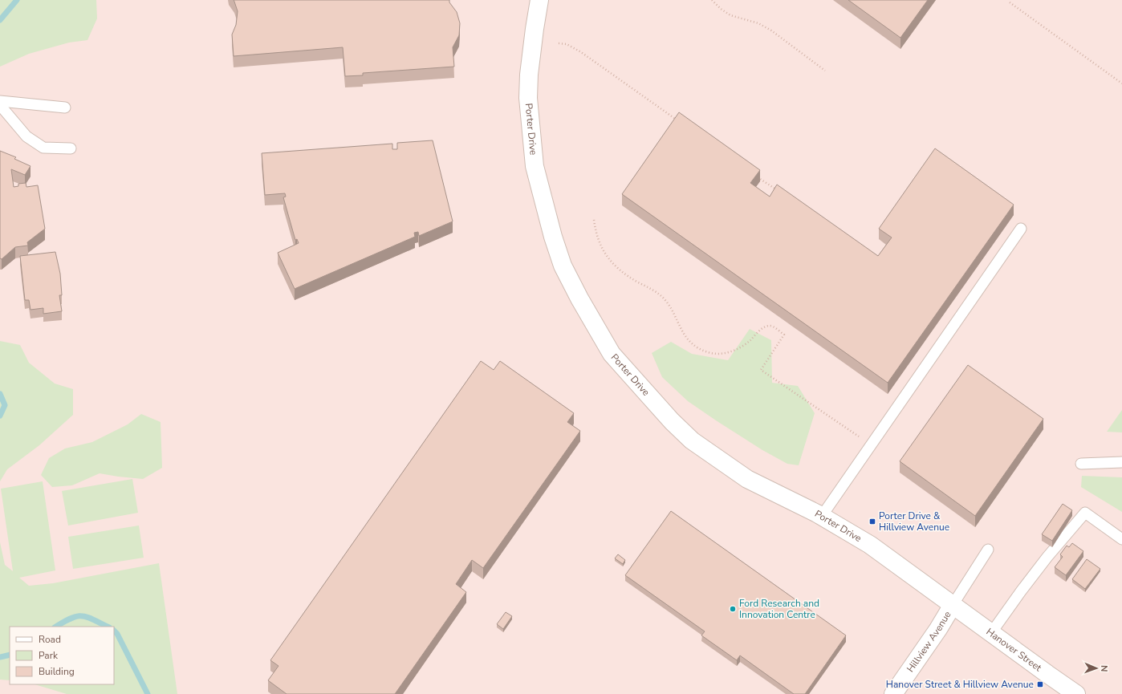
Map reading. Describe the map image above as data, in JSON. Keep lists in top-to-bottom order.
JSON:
{
  "streets": {
    "street": ["Porter Drive", "Hillview Avenue", "Hanover Street"]
  },
  "crossings": [
    ["Porter Drive", "Hillview Avenue"],
    ["Porter Drive", "Hanover Street"],
    ["Hillview Avenue", "Hanover Street"]
  ],
  "places": {
    "transit": ["Porter Drive & Hillview Avenue", "Hanover Street & Hillview Avenue"],
    "other": ["Ford Research and Innovation Centre"]
  },
  "legend": ["Road", "Park", "Building"],
  "north": "right"
}
